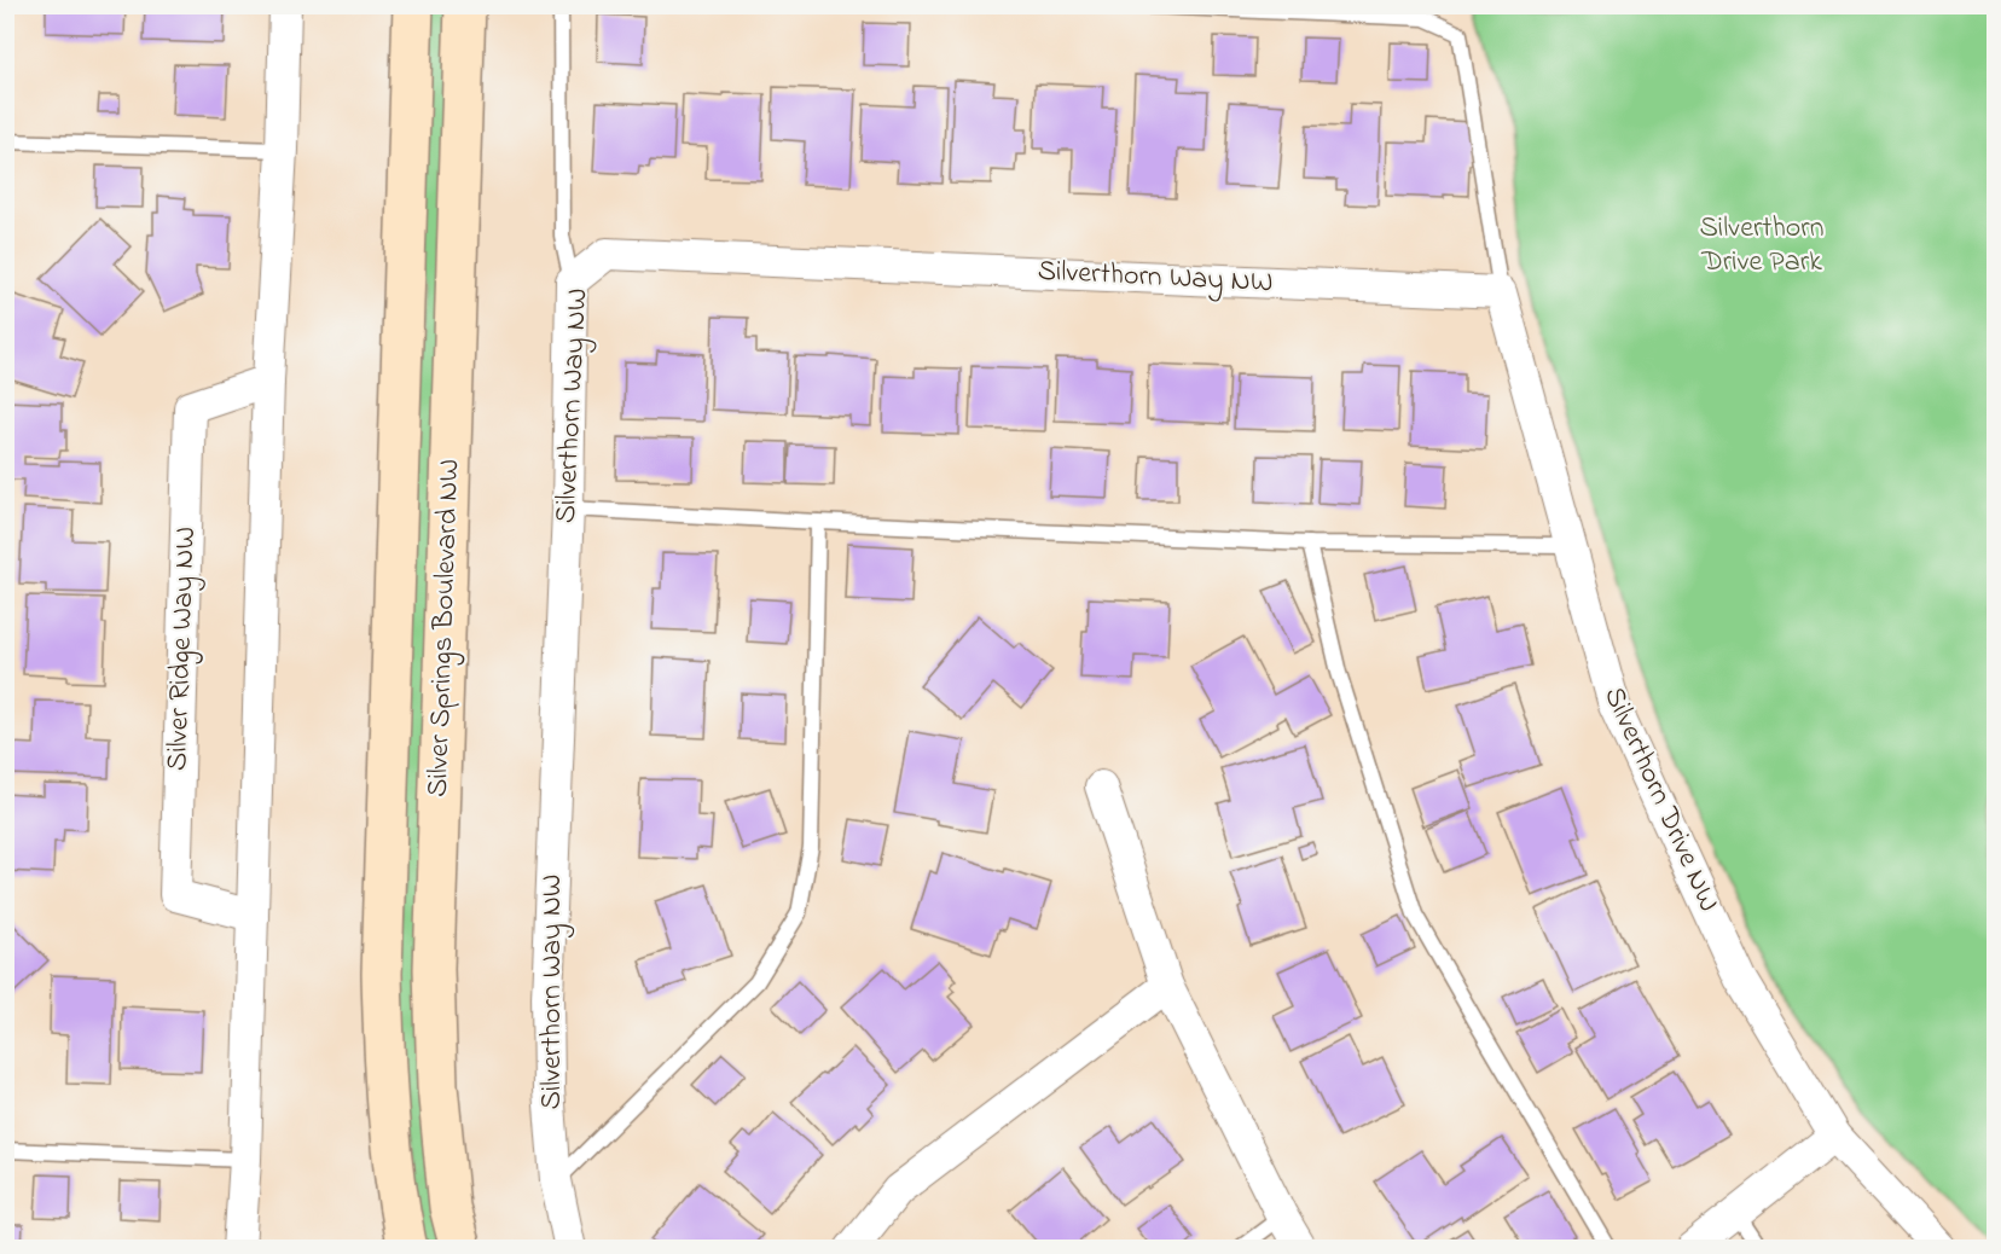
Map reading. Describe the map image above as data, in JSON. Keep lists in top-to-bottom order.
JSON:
{
  "streets": {
    "street": [
      "Silverthorn Way NW",
      "Silver Springs Boulevard NW",
      "Silver Ridge Way NW",
      "Silverthorn Drive NW"
    ]
  },
  "crossings": [
    ["Silverthorn Way NW", "Silverthorn Drive NW"]
  ],
  "parks": ["Silverthorn Drive Park"]
}
